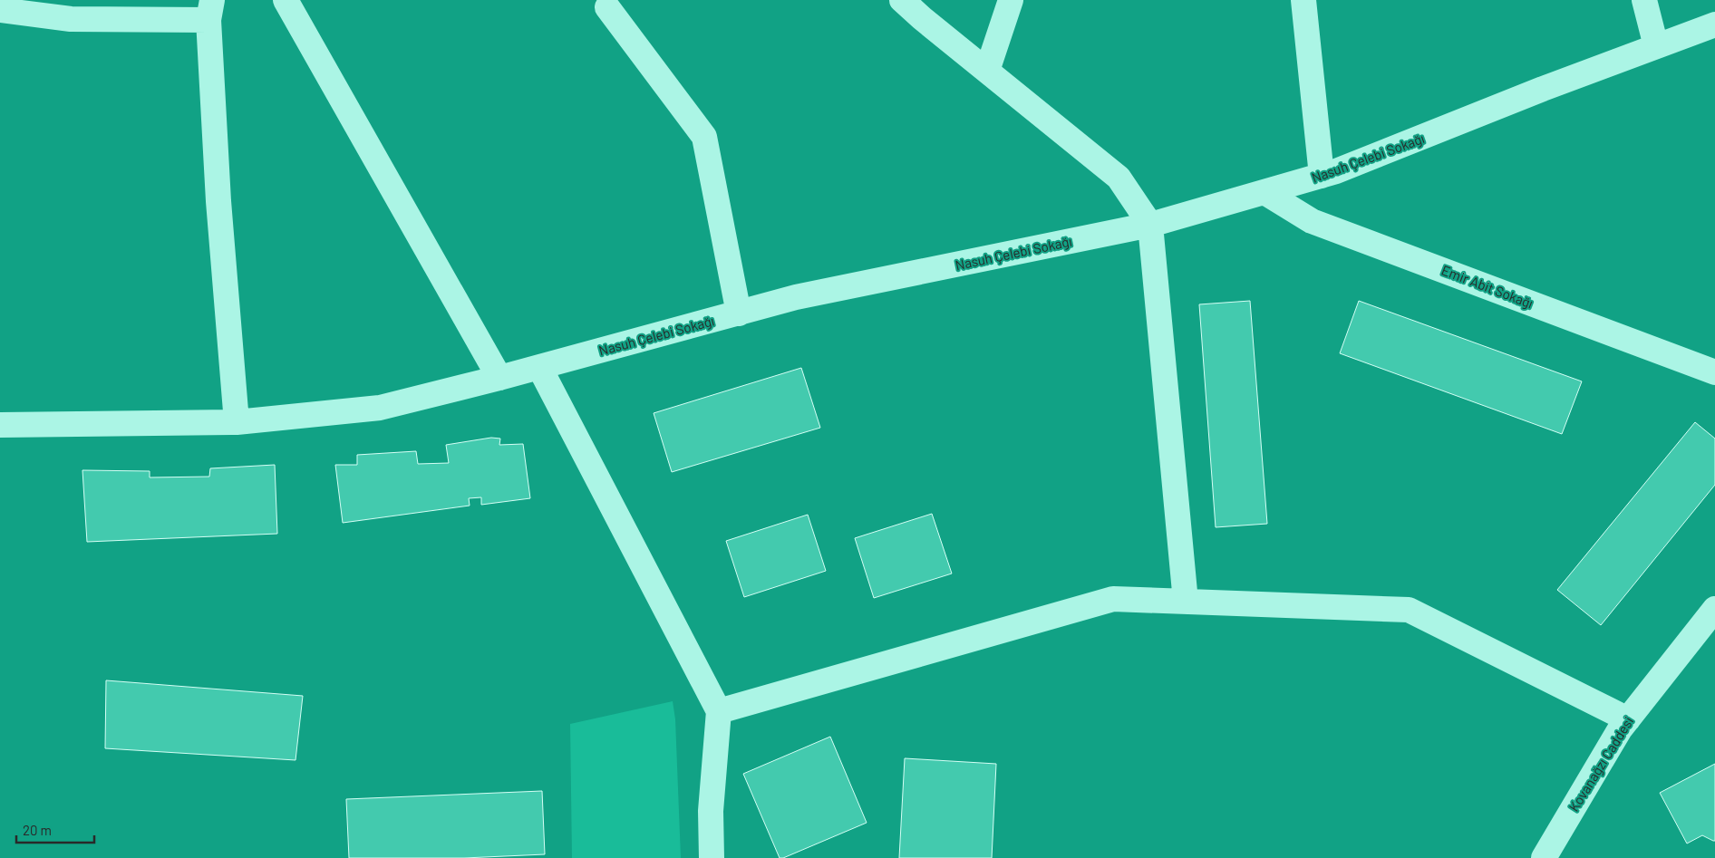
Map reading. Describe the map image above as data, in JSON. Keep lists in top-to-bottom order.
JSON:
{
  "streets": {
    "street": ["Nasuh Çelebi Sokağı", "Emir Abit Sokağı", "Kovanağzı Caddesi"]
  },
  "crossings": [
    ["Nasuh Çelebi Sokağı", "Emir Abit Sokağı"]
  ],
  "scale_bar": "20 m"
}
